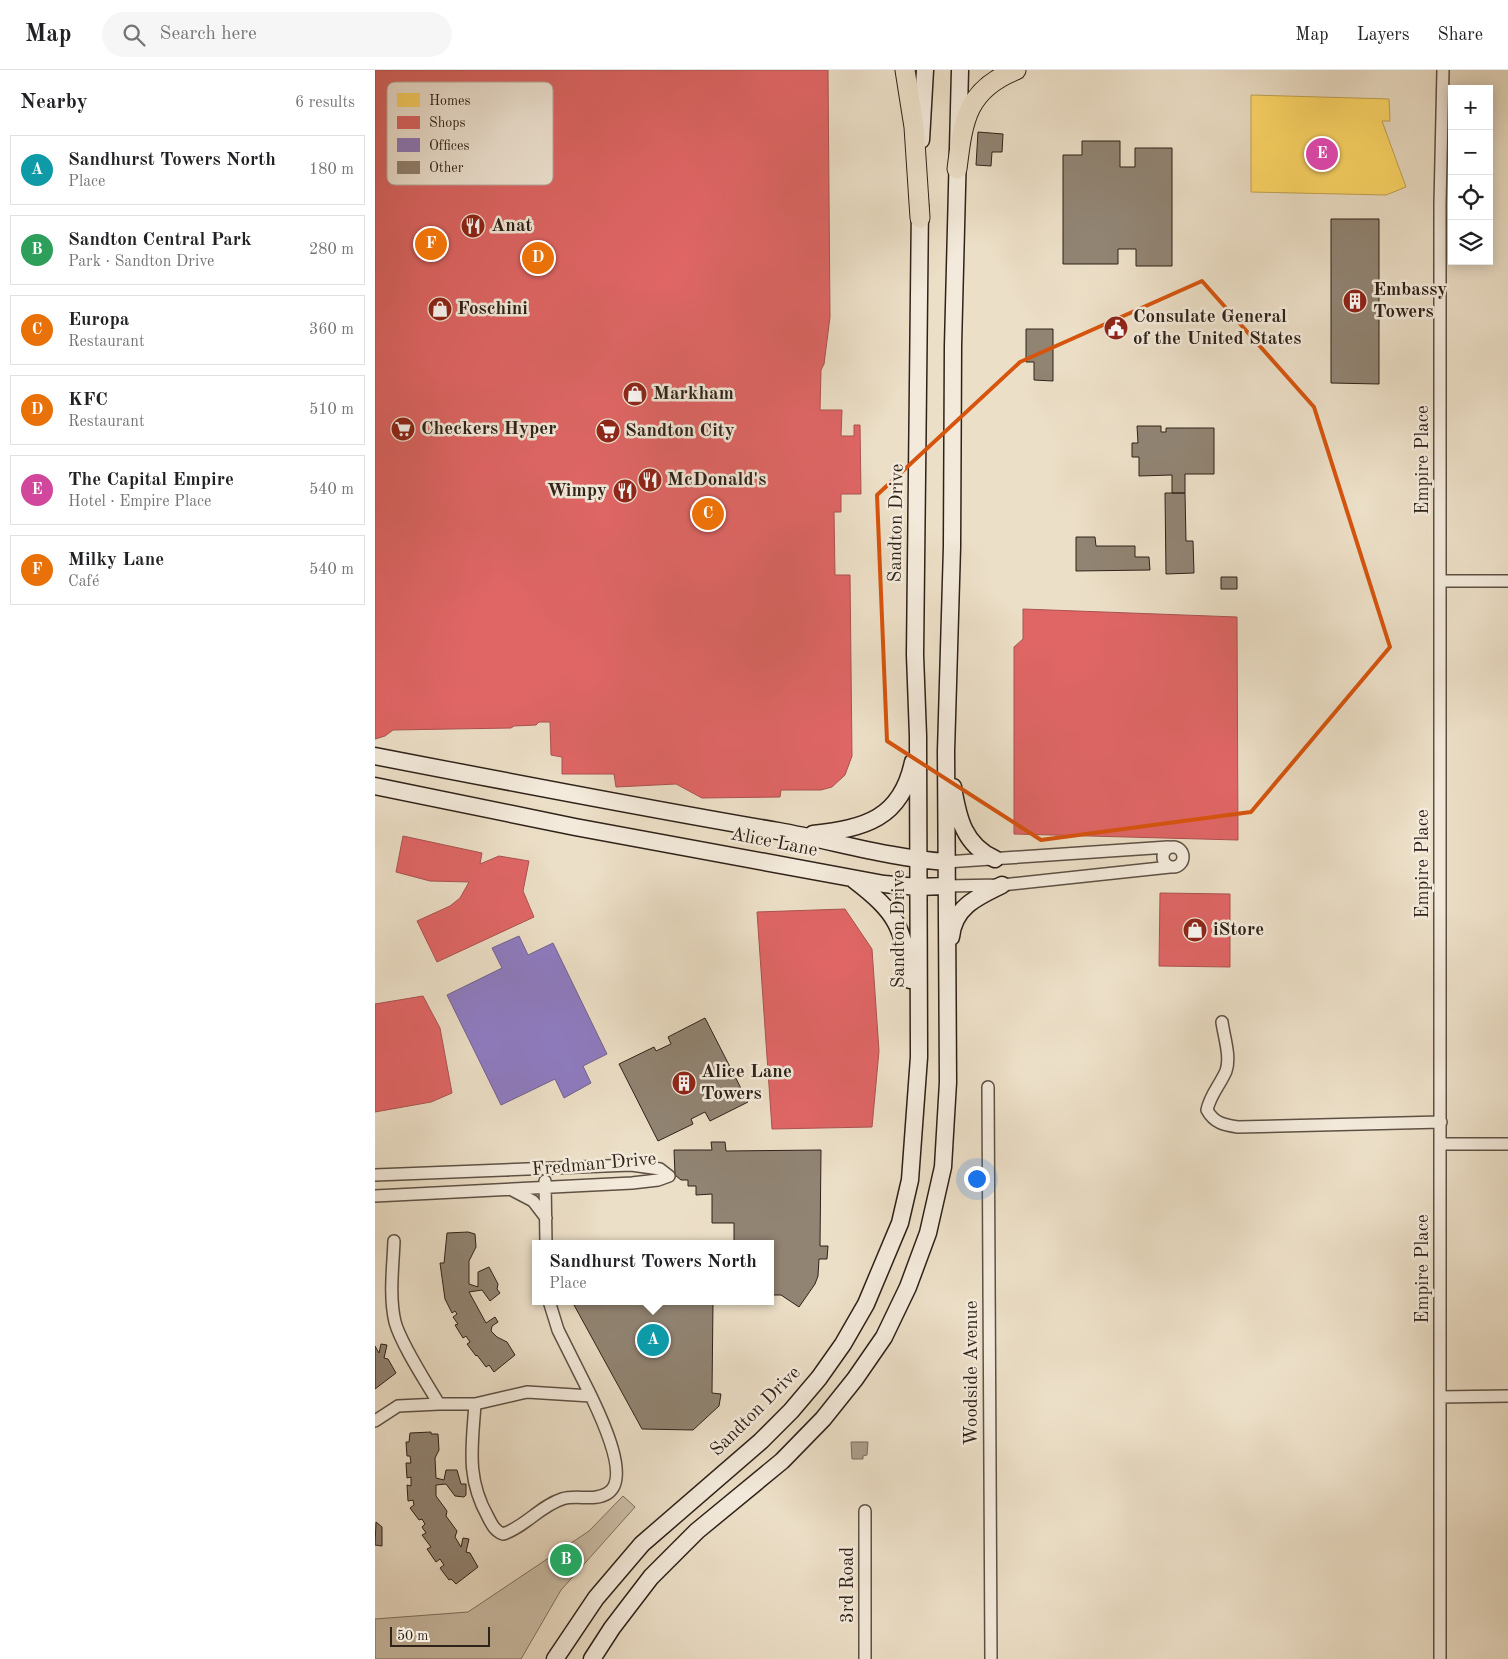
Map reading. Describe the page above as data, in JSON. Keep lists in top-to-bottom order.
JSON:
{
  "streets": {
    "main road": ["Sandton Drive", "Alice Lane"],
    "street": [
      "Empire Place",
      "Fredman Drive",
      "Woodside Avenue",
      "3rd Road"
    ]
  },
  "crossings": [
    ["Sandton Drive", "Alice Lane"]
  ],
  "places": {
    "restaurant": ["Anat", "McDonald's", "Wimpy"],
    "building": ["Embassy Towers", "Alice Lane Towers"],
    "shop": ["Foschini", "Markham", "iStore"],
    "public building": ["Consulate General of the United States"],
    "supermarket": ["Checkers Hyper", "Sandton City"]
  },
  "legend": [
    "Homes",
    "Shops",
    "Offices",
    "Other"
  ],
  "scale_bar": "50 m",
  "page": {
    "header": "Map",
    "search": "Search here",
    "nav": ["Map", "Layers", "Share"],
    "heading": ["Nearby", "6 results"],
    "map_buttons": ["+", "−"],
    "list": [
      {
        "mark": "A",
        "name": "Sandhurst Towers North",
        "note": "Place",
        "value": "180 m"
      },
      {
        "mark": "B",
        "name": "Sandton Central Park",
        "note": "Park · Sandton Drive",
        "value": "280 m"
      },
      {
        "mark": "C",
        "name": "Europa",
        "note": "Restaurant",
        "value": "360 m"
      },
      {
        "mark": "D",
        "name": "KFC",
        "note": "Restaurant",
        "value": "510 m"
      },
      {
        "mark": "E",
        "name": "The Capital Empire",
        "note": "Hotel · Empire Place",
        "value": "540 m"
      },
      {
        "mark": "F",
        "name": "Milky Lane",
        "note": "Café",
        "value": "540 m"
      }
    ],
    "pins": [
      "E",
      "F",
      "D",
      "C",
      "A",
      "B"
    ],
    "popup": ["Sandhurst Towers North", "Place"],
    "scale": "50 m"
  }
}
